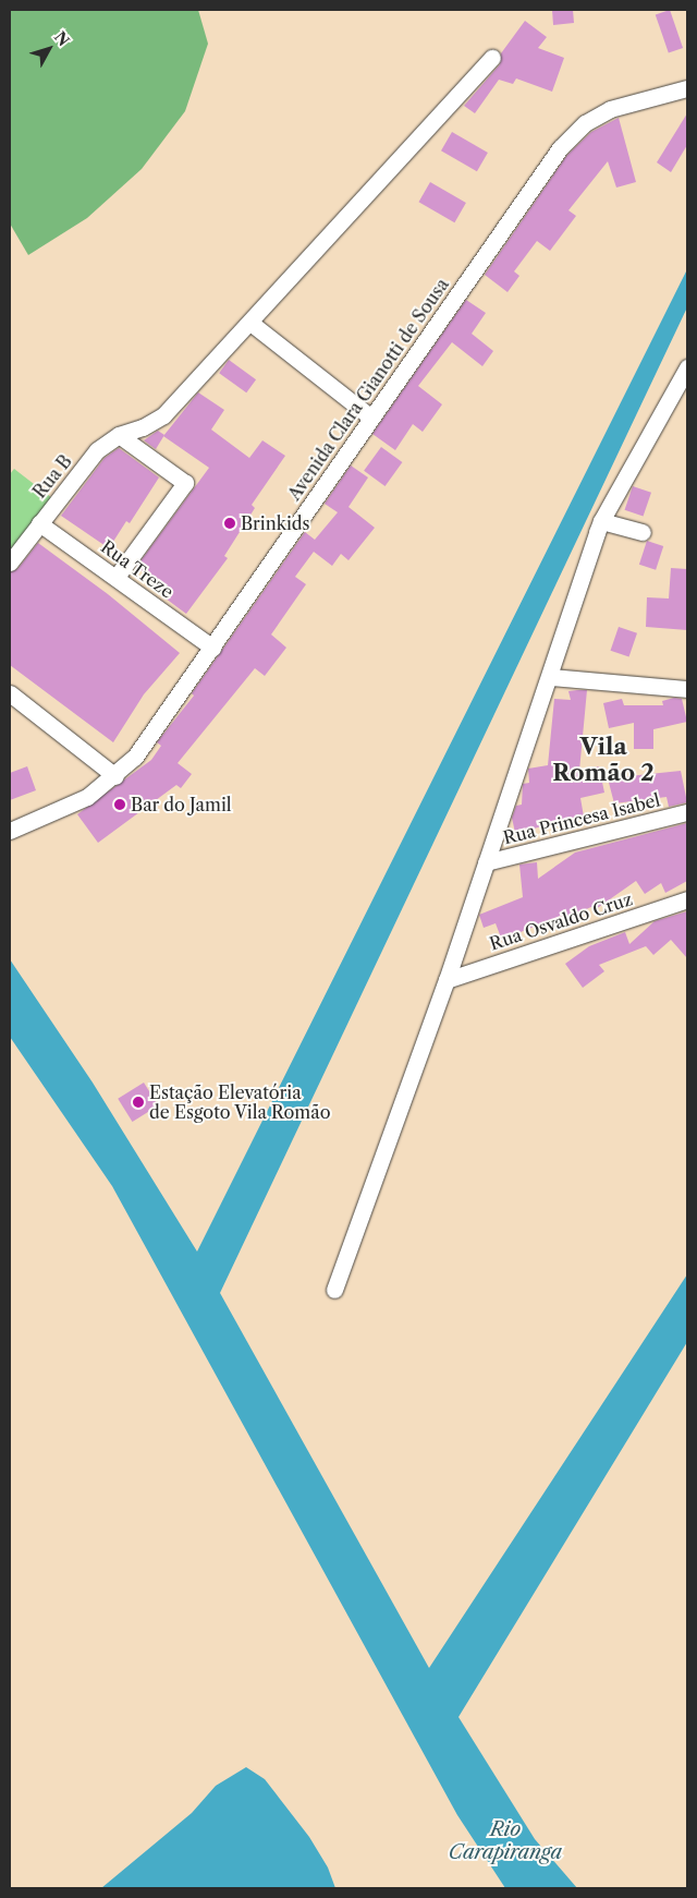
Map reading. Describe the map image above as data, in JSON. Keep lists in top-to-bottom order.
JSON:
{
  "streets": {
    "street": [
      "Avenida Clara Gianotti de Sousa",
      "Rua B",
      "Rua Treze",
      "Rua Princesa Isabel",
      "Rua Osvaldo Cruz"
    ]
  },
  "crossings": [
    ["Avenida Clara Gianotti de Sousa", "Rua Treze"],
    ["Rua B", "Rua Treze"]
  ],
  "districts": ["Vila Romão 2"],
  "water": ["Rio Carapiranga"],
  "places": ["Brinkids", "Bar do Jamil", "Estação Elevatória de Esgoto Vila Romão"],
  "north": "top right"
}
